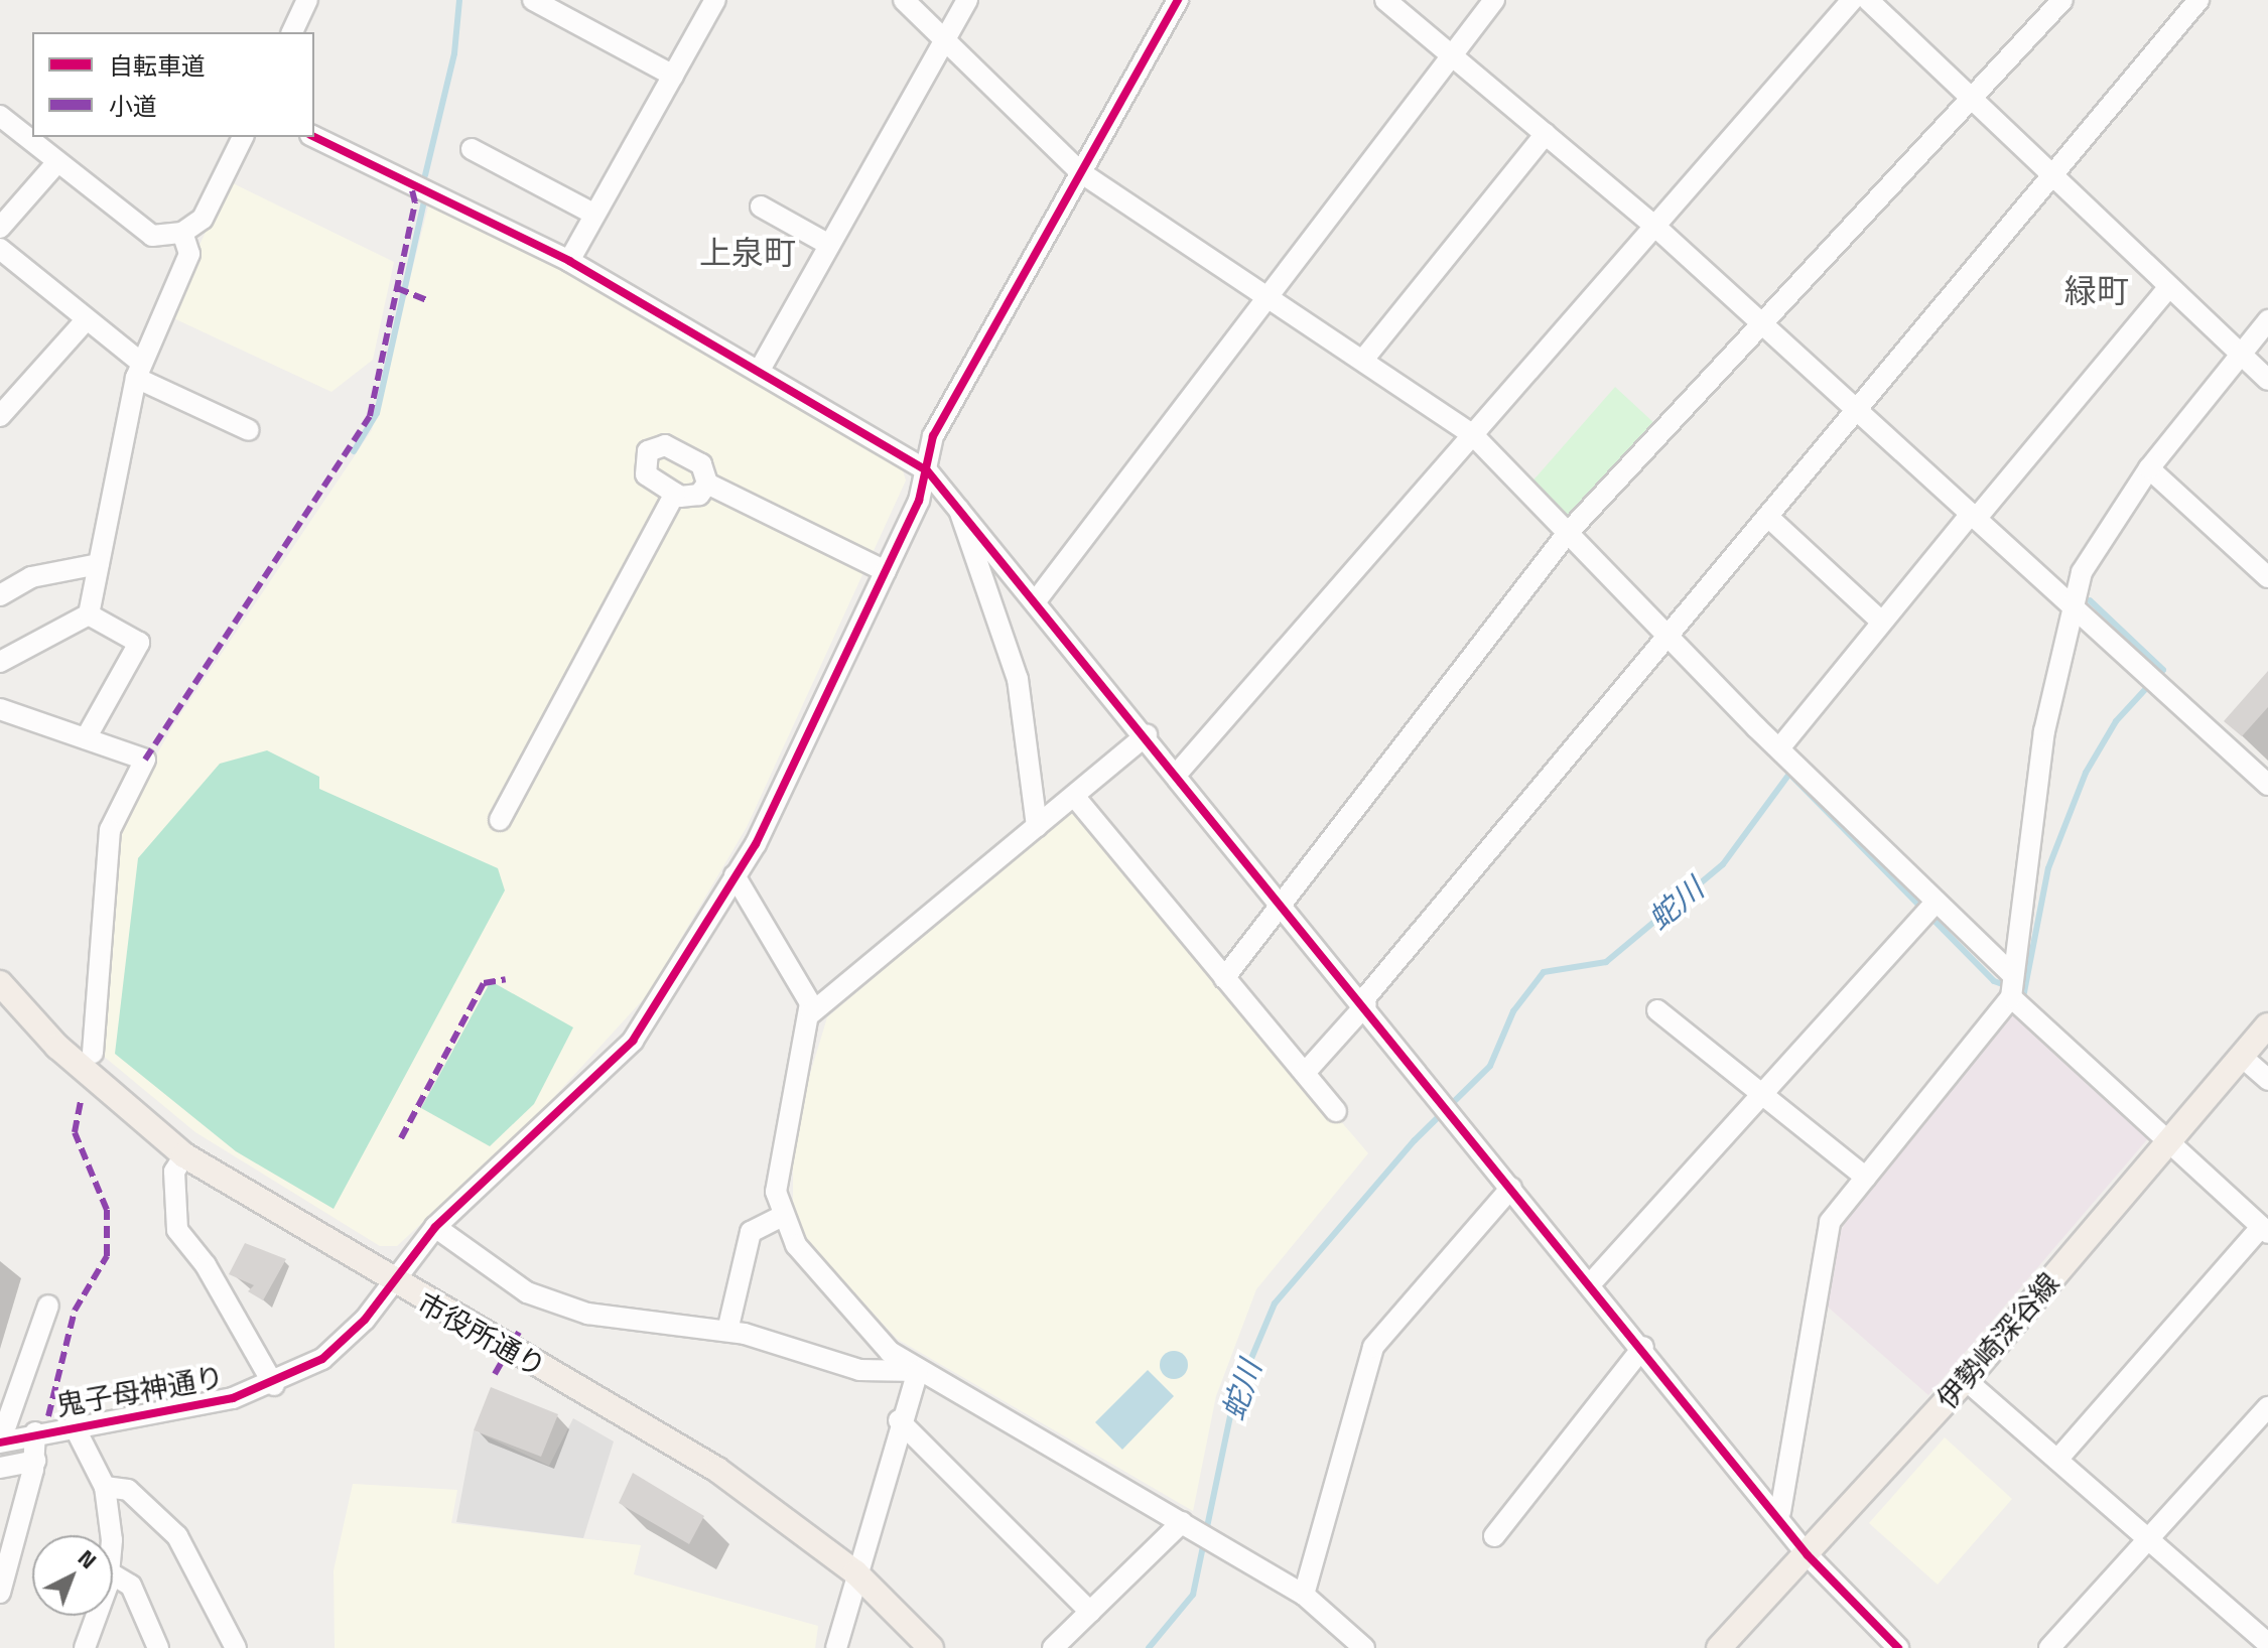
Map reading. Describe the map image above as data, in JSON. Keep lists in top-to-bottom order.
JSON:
{
  "streets": {
    "main road": ["市役所通り", "伊勢崎深谷線"],
    "street": ["鬼子母神通り"]
  },
  "crossings": [
    ["市役所通り", "鬼子母神通り"]
  ],
  "districts": ["上泉町", "緑町"],
  "water": ["蛇川"],
  "legend": ["自転車道", "小道"],
  "north": "top right"
}
